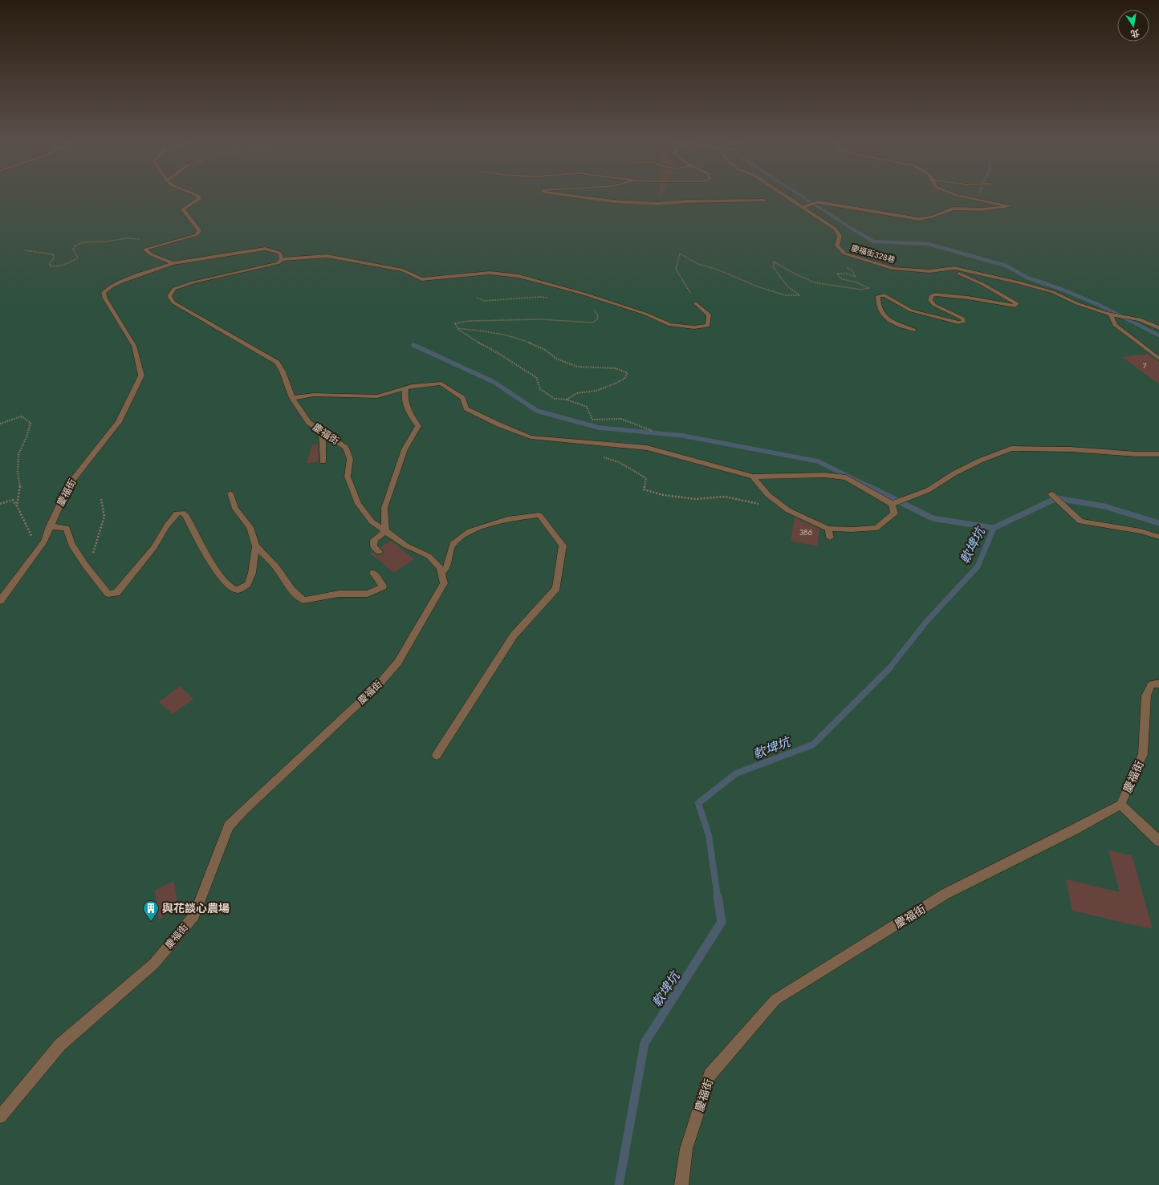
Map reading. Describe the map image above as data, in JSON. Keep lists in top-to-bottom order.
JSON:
{
  "streets": {
    "street": ["慶福街328巷", "慶福街"]
  },
  "water": ["軟埤坑"],
  "places": {
    "building": ["與花談心農場"]
  },
  "house_numbers": ["7", "386"],
  "north": "bottom"
}
